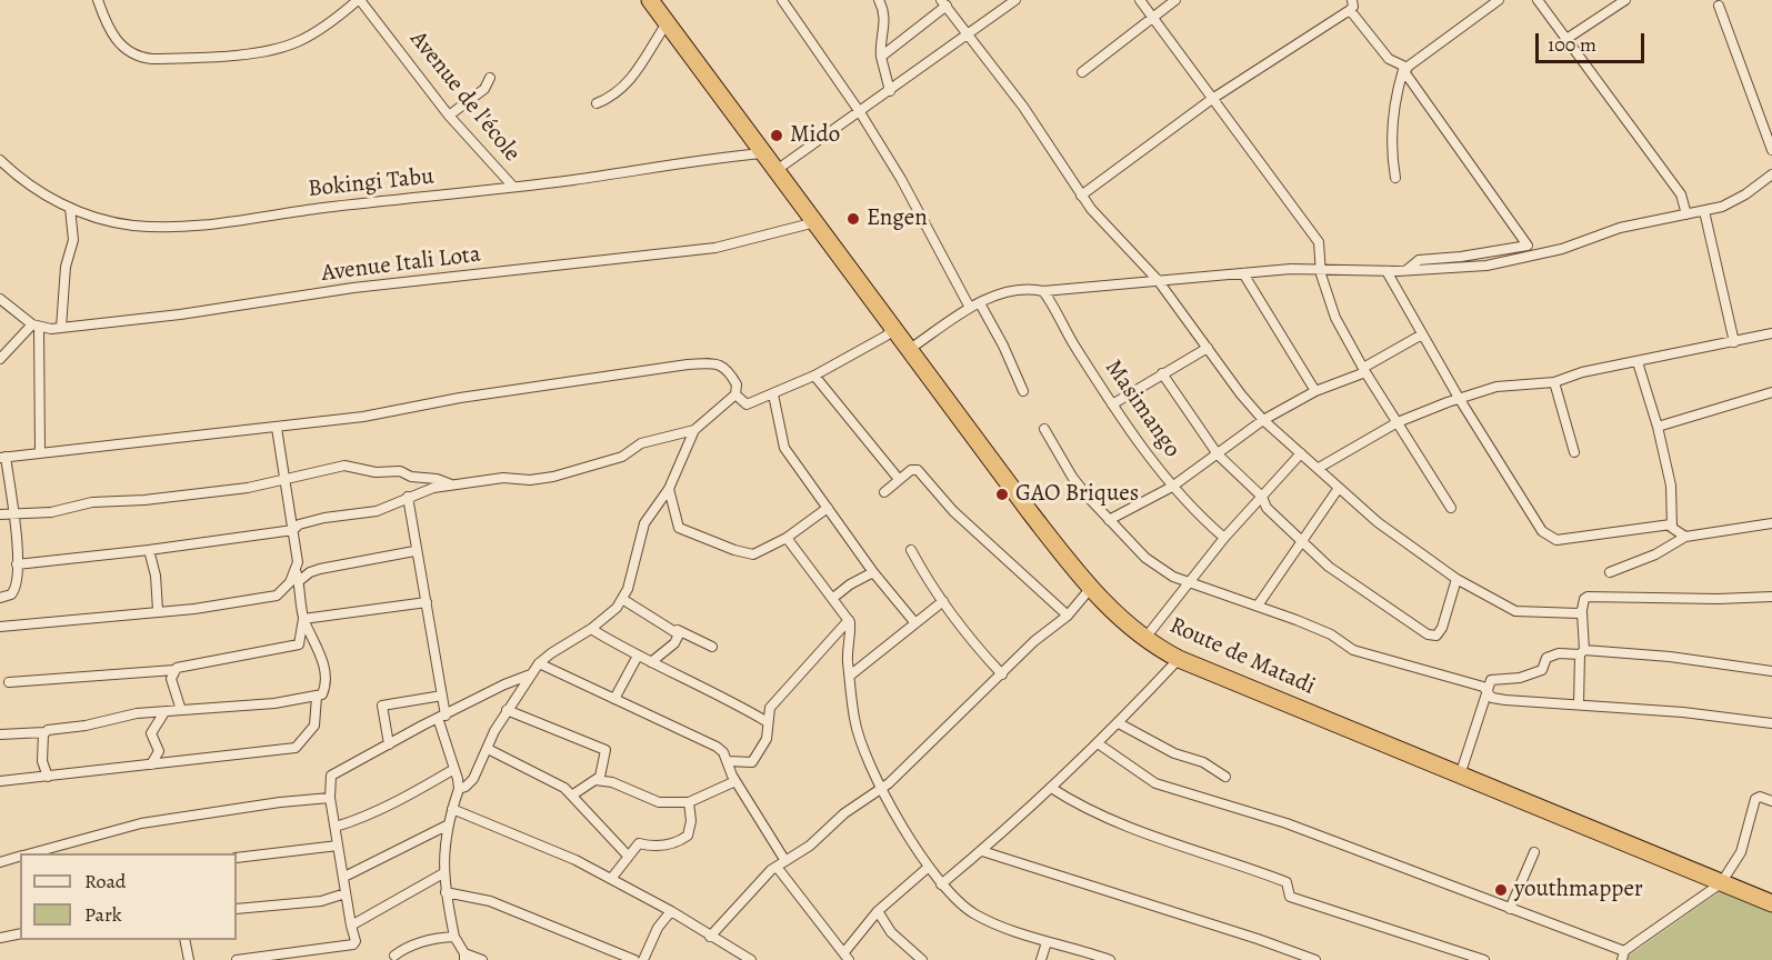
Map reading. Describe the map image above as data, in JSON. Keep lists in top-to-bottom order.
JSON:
{
  "streets": {
    "highway": ["Route de Matadi"],
    "street": [
      "Avenue de l'école",
      "Bokingi Tabu",
      "Avenue Itali Lota",
      "Masimango"
    ]
  },
  "crossings": [
    ["Avenue de l'école", "Bokingi Tabu"],
    ["Bokingi Tabu", "Route de Matadi"],
    ["Avenue Itali Lota", "Route de Matadi"]
  ],
  "places": [
    "Mido",
    "Engen",
    "GAO Briques",
    "youthmapper"
  ],
  "legend": ["Road", "Park"],
  "scale_bar": "100 m"
}
